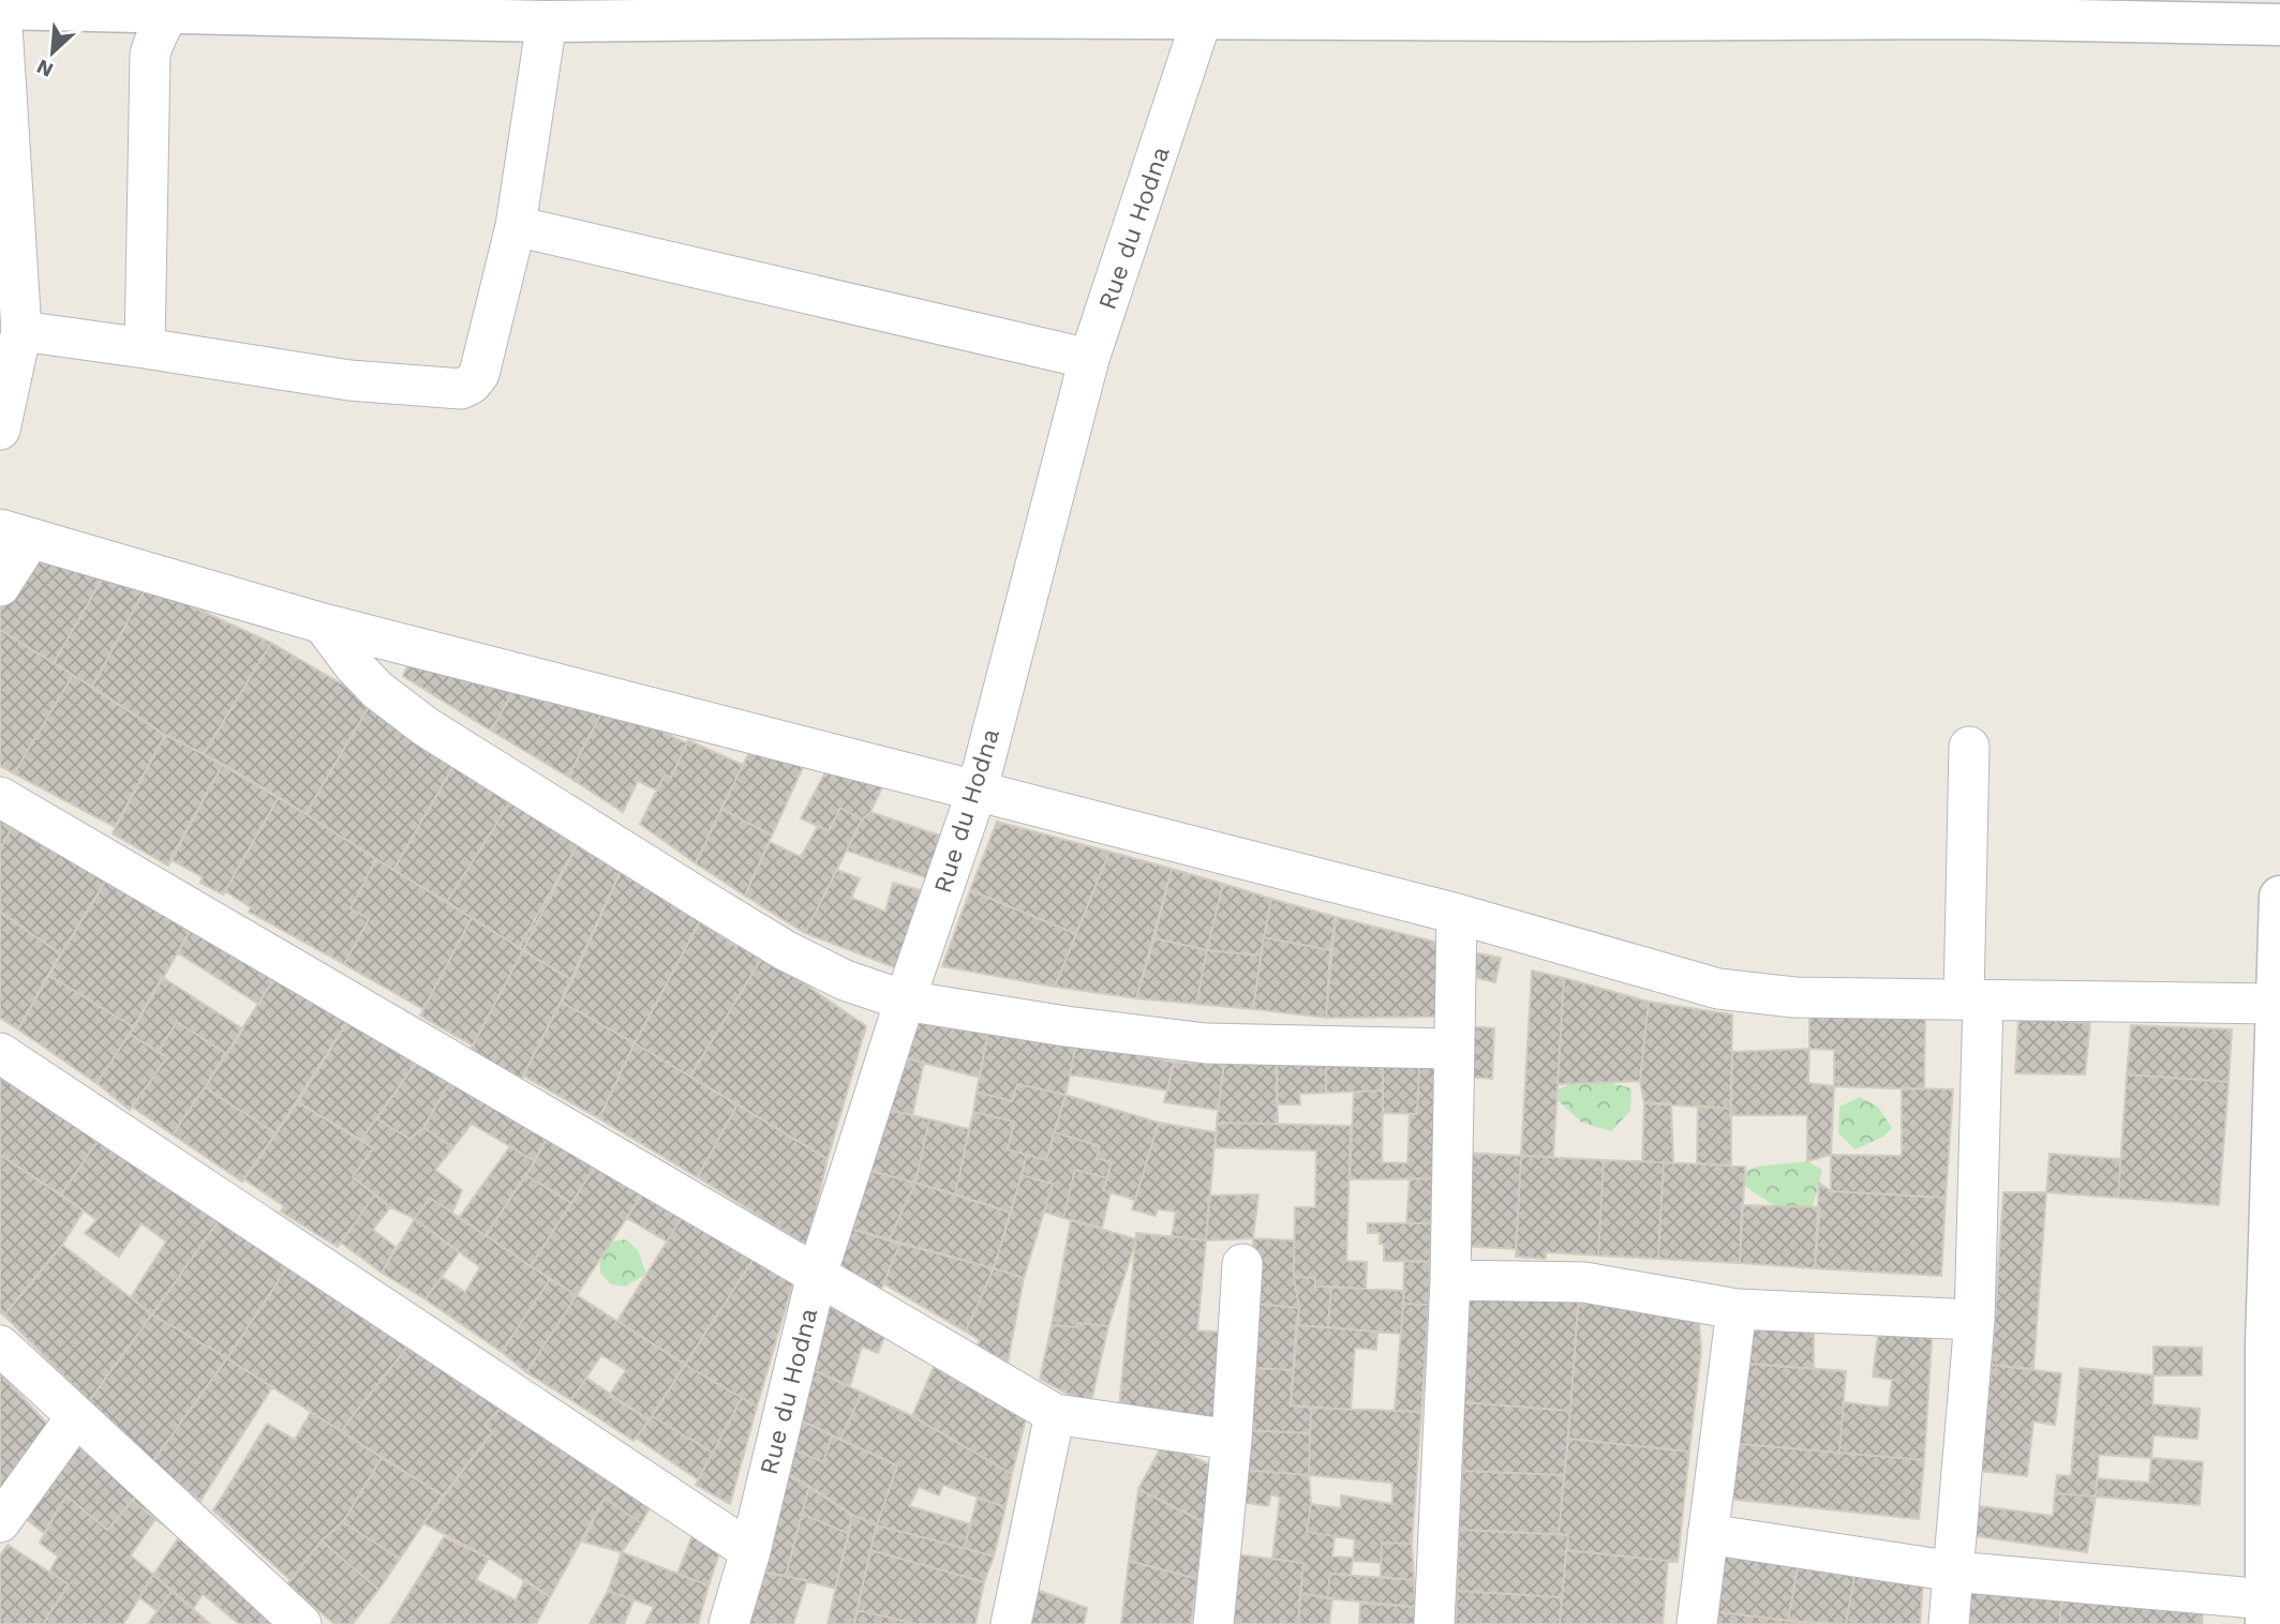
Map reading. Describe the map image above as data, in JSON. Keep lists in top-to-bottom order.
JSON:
{
  "streets": {
    "street": ["Rue du Hodna"]
  },
  "north": "bottom left"
}
